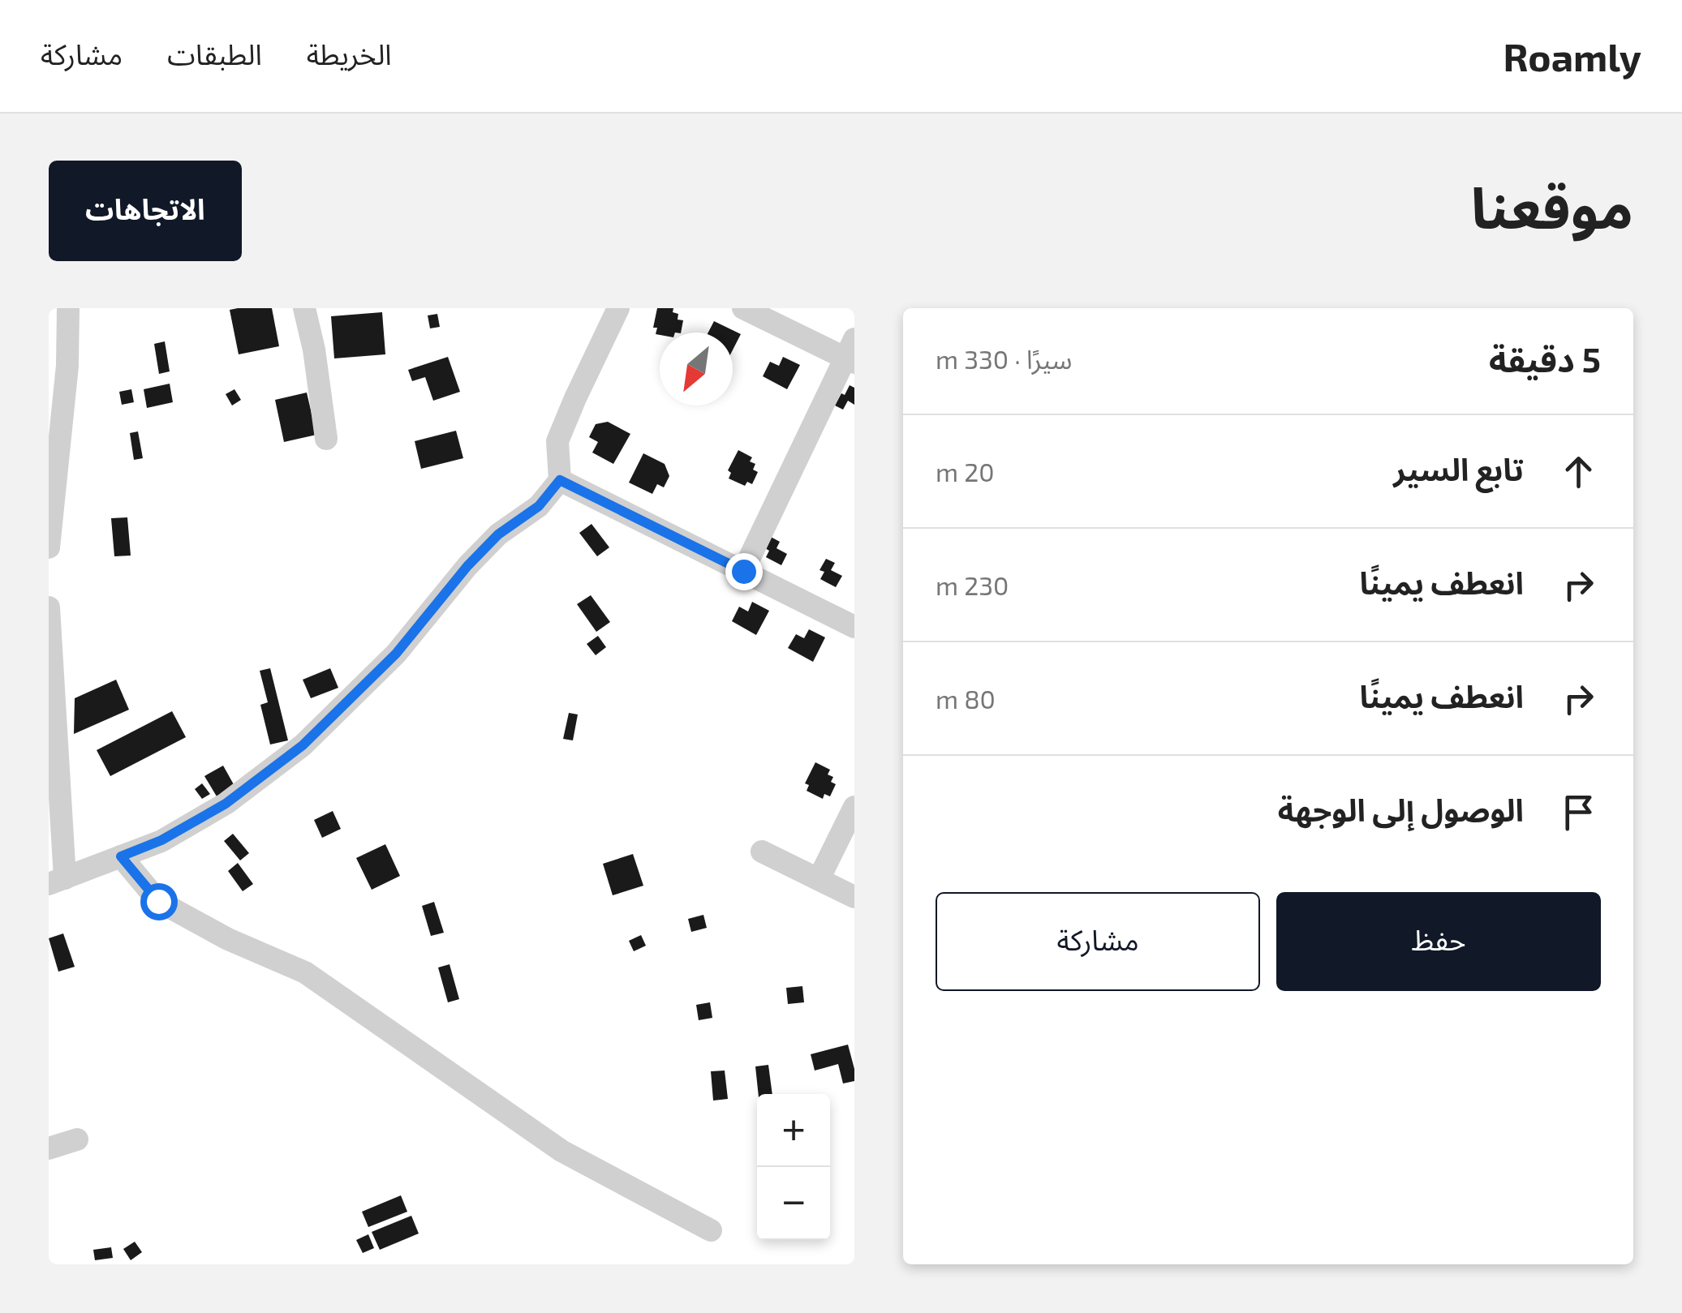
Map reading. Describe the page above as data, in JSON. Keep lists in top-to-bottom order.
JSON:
{
  "north": "bottom left",
  "page": {
    "header": "Roamly",
    "nav": ["الخريطة", "الطبقات", "مشاركة"],
    "title": "موقعنا",
    "buttons": [
      "الاتجاهات",
      ["حفظ", "مشاركة"]
    ],
    "heading": ["5 دقيقة", "سيرًا · 330 m"],
    "list": [
      ["تابع السير", "20 m"],
      ["انعطف يمينًا", "230 m"],
      ["انعطف يمينًا", "80 m"],
      "الوصول إلى الوجهة"
    ],
    "map_buttons": ["+", "−"]
  }
}
